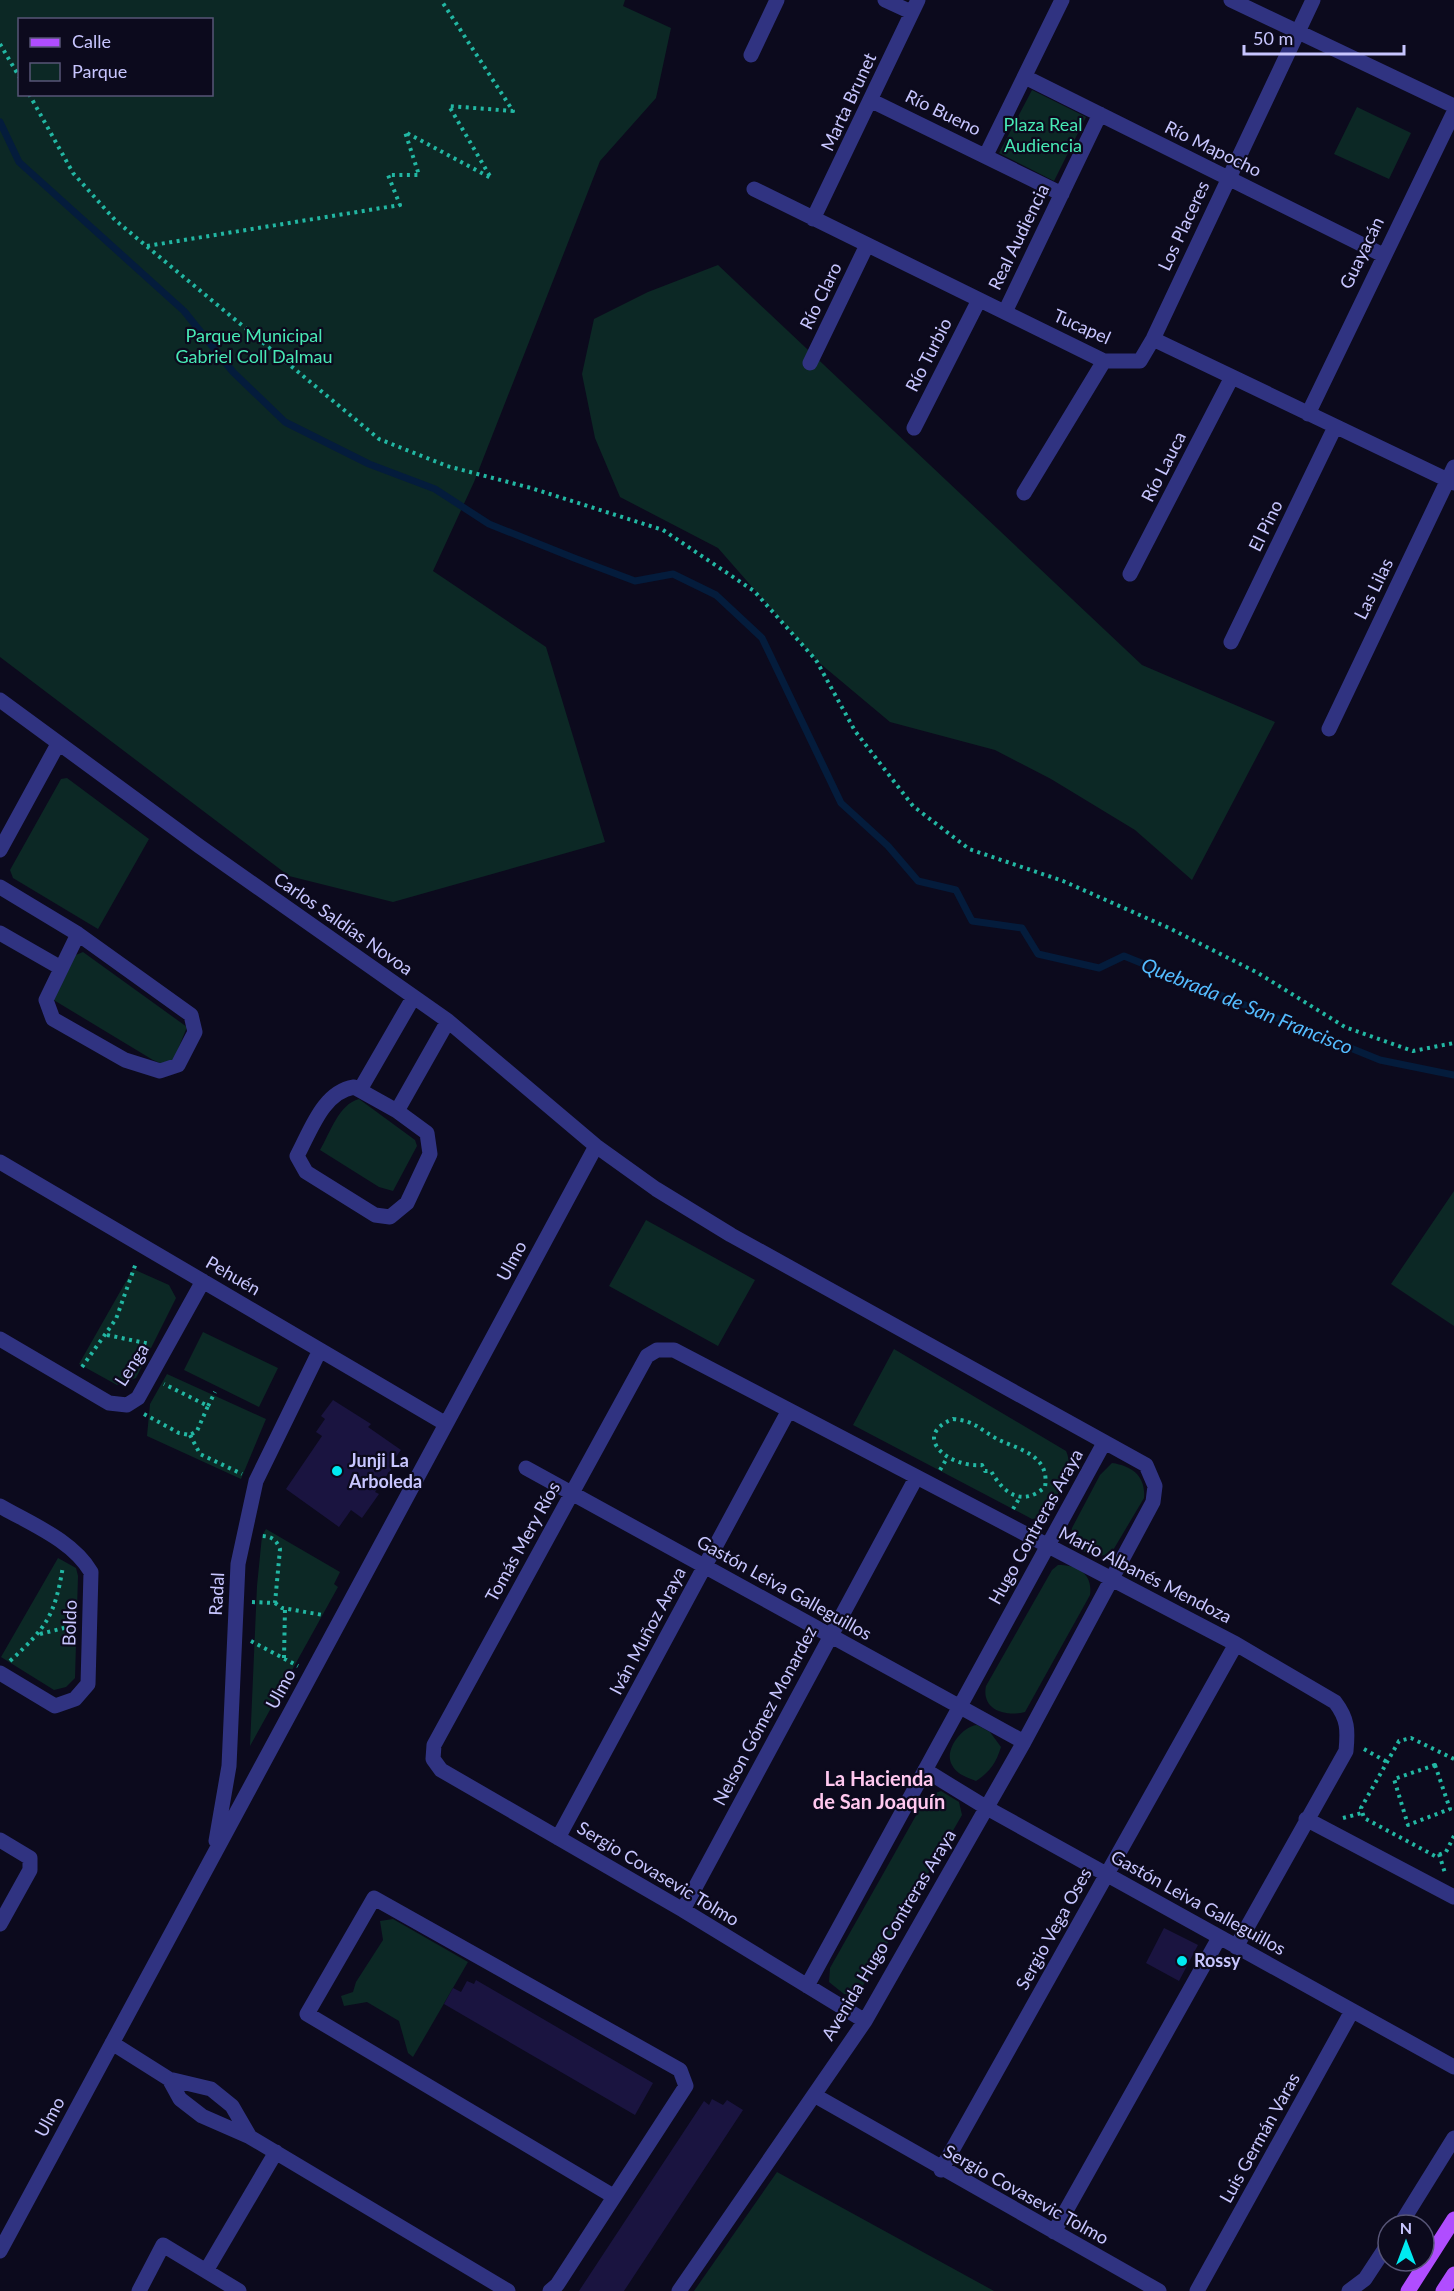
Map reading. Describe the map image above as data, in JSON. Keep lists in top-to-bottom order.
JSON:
{
  "streets": {
    "street": [
      "Marta Brunet",
      "Río Bueno",
      "Río Mapocho",
      "Los Placeres",
      "Real Audiencia",
      "Guayacán",
      "Río Claro",
      "Tucapel",
      "Río Turbio",
      "Río Lauca",
      "El Pino",
      "Las Lilas",
      "Carlos Saldías Novoa",
      "Ulmo",
      "Pehuén",
      "Lenga",
      "Hugo Contreras Araya",
      "Tomás Mery Ríos",
      "Mario Albanés Mendoza",
      "Gastón Leiva Galleguillos",
      "Radal",
      "Boldo",
      "Iván Muñoz Araya",
      "Nelson Gómez Monardez",
      "Sergio Covasevic Tolmo",
      "Sergio Vega Oses",
      "Avenida Hugo Contreras Araya",
      "Luis Germán Varas"
    ]
  },
  "crossings": [
    ["Marta Brunet", "Río Bueno"],
    ["Marta Brunet", "Tucapel"],
    ["Río Bueno", "Real Audiencia"],
    ["Río Mapocho", "Los Placeres"],
    ["Río Mapocho", "Real Audiencia"],
    ["Río Mapocho", "Guayacán"],
    ["Los Placeres", "Tucapel"],
    ["Real Audiencia", "Tucapel"],
    ["Río Claro", "Tucapel"],
    ["Tucapel", "Río Turbio"],
    ["Carlos Saldías Novoa", "Ulmo"],
    ["Carlos Saldías Novoa", "Hugo Contreras Araya"],
    ["Ulmo", "Pehuén"],
    ["Ulmo", "Radal"],
    ["Pehuén", "Lenga"],
    ["Pehuén", "Radal"],
    ["Hugo Contreras Araya", "Mario Albanés Mendoza"],
    ["Hugo Contreras Araya", "Gastón Leiva Galleguillos"],
    ["Hugo Contreras Araya", "Sergio Covasevic Tolmo"],
    ["Hugo Contreras Araya", "Avenida Hugo Contreras Araya"],
    ["Tomás Mery Ríos", "Mario Albanés Mendoza"],
    ["Tomás Mery Ríos", "Gastón Leiva Galleguillos"],
    ["Tomás Mery Ríos", "Sergio Covasevic Tolmo"],
    ["Mario Albanés Mendoza", "Iván Muñoz Araya"],
    ["Mario Albanés Mendoza", "Nelson Gómez Monardez"],
    ["Mario Albanés Mendoza", "Sergio Vega Oses"],
    ["Mario Albanés Mendoza", "Avenida Hugo Contreras Araya"],
    ["Gastón Leiva Galleguillos", "Iván Muñoz Araya"],
    ["Gastón Leiva Galleguillos", "Nelson Gómez Monardez"],
    ["Gastón Leiva Galleguillos", "Sergio Vega Oses"],
    ["Gastón Leiva Galleguillos", "Avenida Hugo Contreras Araya"],
    ["Gastón Leiva Galleguillos", "Luis Germán Varas"],
    ["Iván Muñoz Araya", "Sergio Covasevic Tolmo"],
    ["Nelson Gómez Monardez", "Sergio Covasevic Tolmo"],
    ["Sergio Covasevic Tolmo", "Sergio Vega Oses"],
    ["Sergio Covasevic Tolmo", "Avenida Hugo Contreras Araya"]
  ],
  "districts": ["La Hacienda de San Joaquín"],
  "water": ["Quebrada de San Francisco"],
  "parks": ["Plaza Real Audiencia", "Parque Municipal Gabriel Coll Dalmau"],
  "places": ["Junji La Arboleda", "Rossy"],
  "legend": ["Calle", "Parque"],
  "scale_bar": "50 m",
  "north": "top"
}
